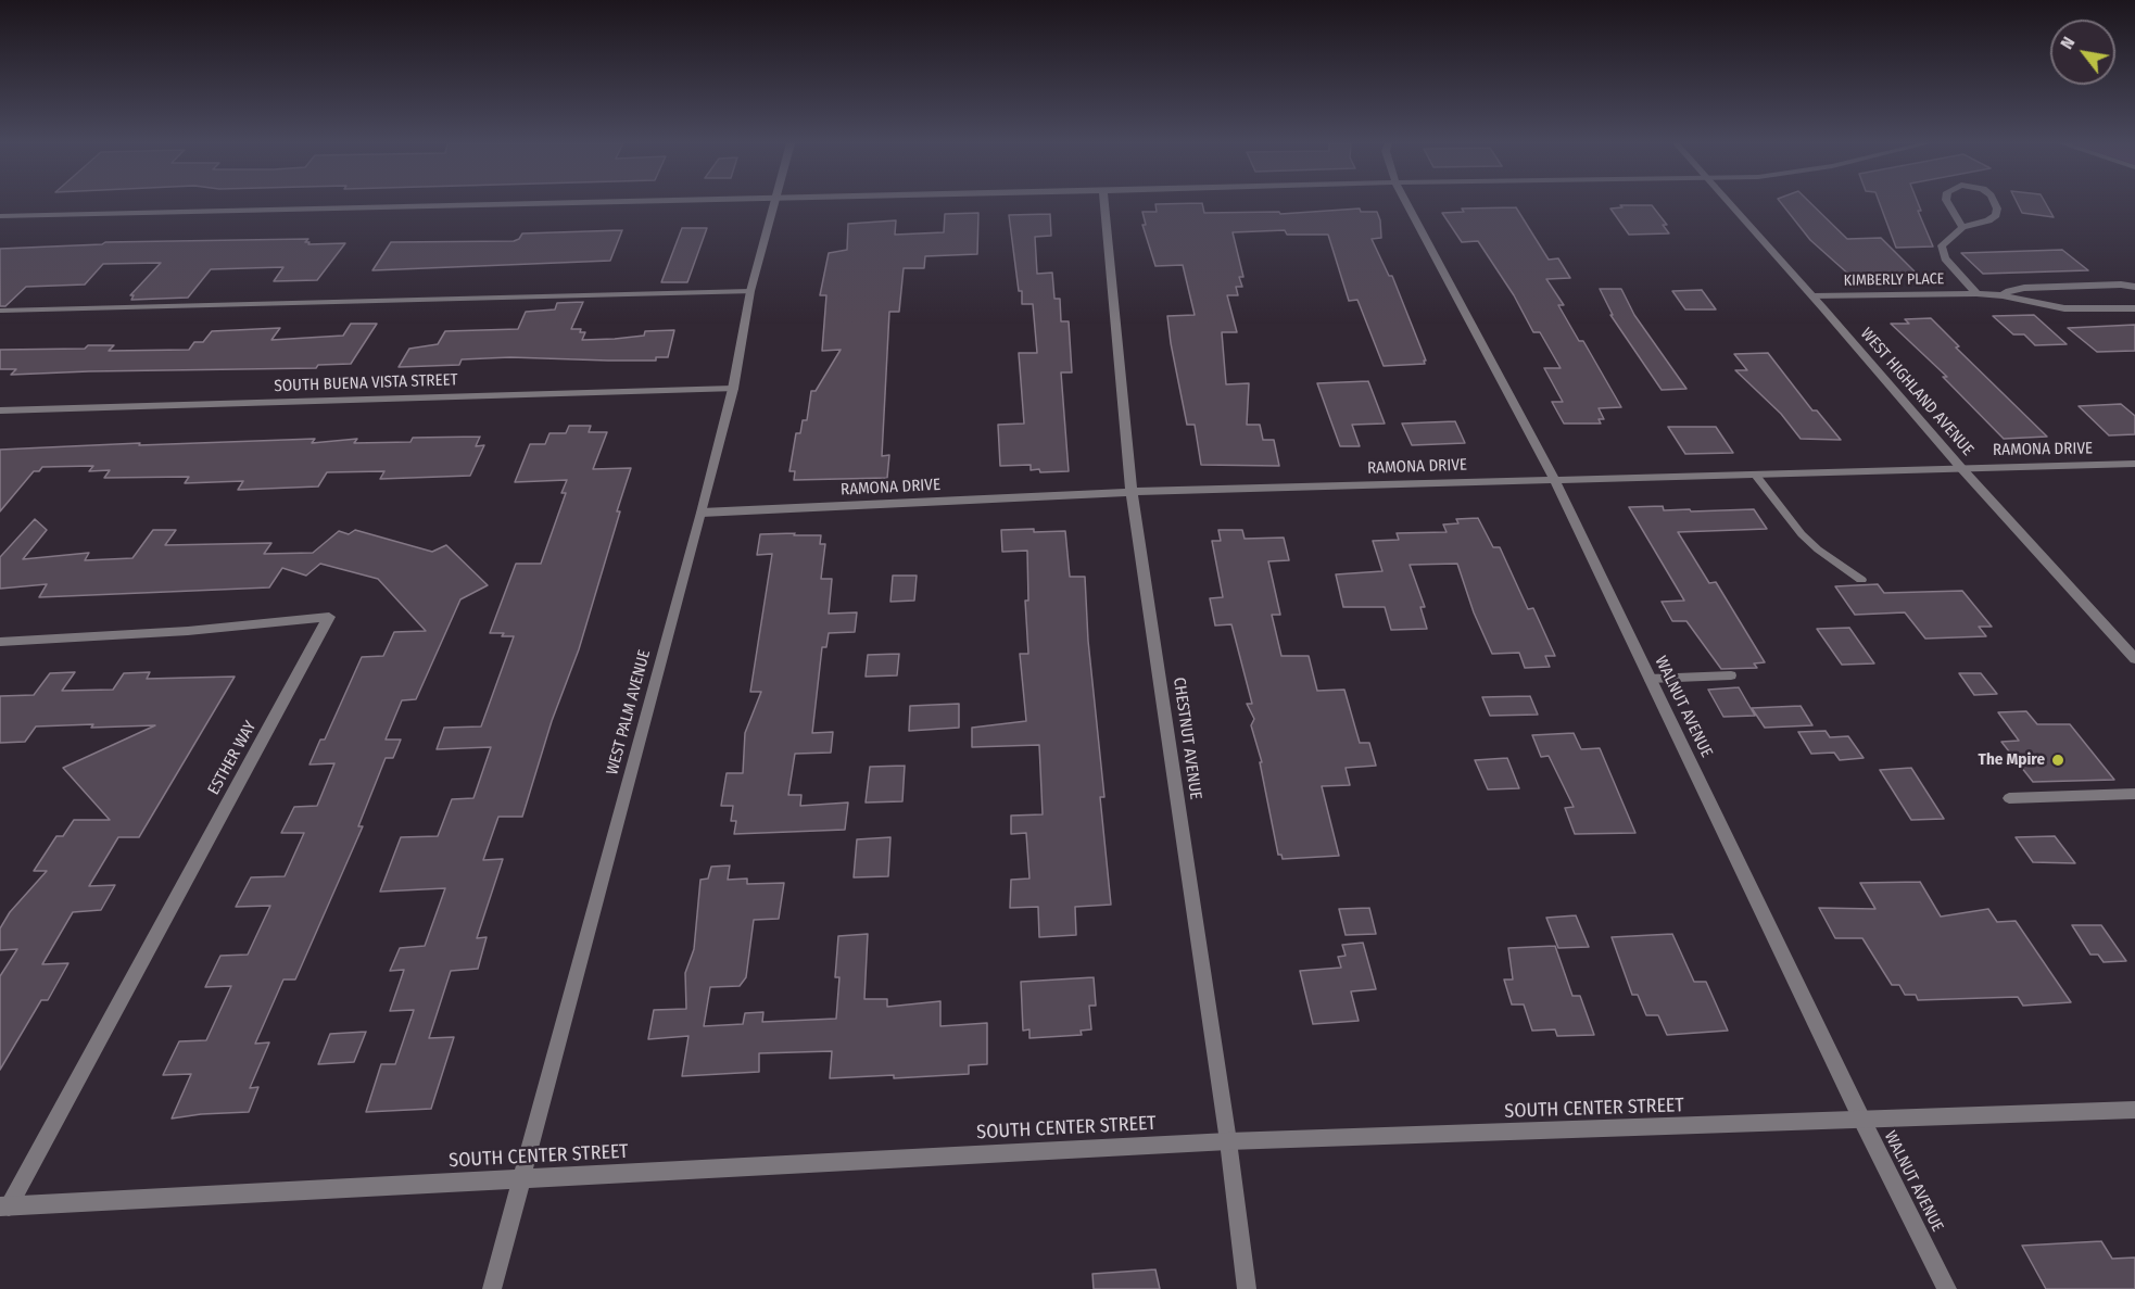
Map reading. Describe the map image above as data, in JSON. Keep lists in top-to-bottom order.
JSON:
{
  "streets": {
    "street": [
      "KIMBERLY PLACE",
      "SOUTH BUENA VISTA STREET",
      "WEST HIGHLAND AVENUE",
      "RAMONA DRIVE",
      "WALNUT AVENUE",
      "WEST PALM AVENUE",
      "CHESTNUT AVENUE",
      "ESTHER WAY",
      "SOUTH CENTER STREET"
    ]
  },
  "crossings": [
    ["KIMBERLY PLACE", "WEST HIGHLAND AVENUE"],
    ["SOUTH BUENA VISTA STREET", "WEST PALM AVENUE"],
    ["WEST HIGHLAND AVENUE", "RAMONA DRIVE"],
    ["RAMONA DRIVE", "WALNUT AVENUE"],
    ["RAMONA DRIVE", "WEST PALM AVENUE"],
    ["RAMONA DRIVE", "CHESTNUT AVENUE"],
    ["WALNUT AVENUE", "SOUTH CENTER STREET"],
    ["WEST PALM AVENUE", "SOUTH CENTER STREET"],
    ["CHESTNUT AVENUE", "SOUTH CENTER STREET"],
    ["ESTHER WAY", "SOUTH CENTER STREET"]
  ],
  "places": ["The Mpire"],
  "north": "top left"
}
